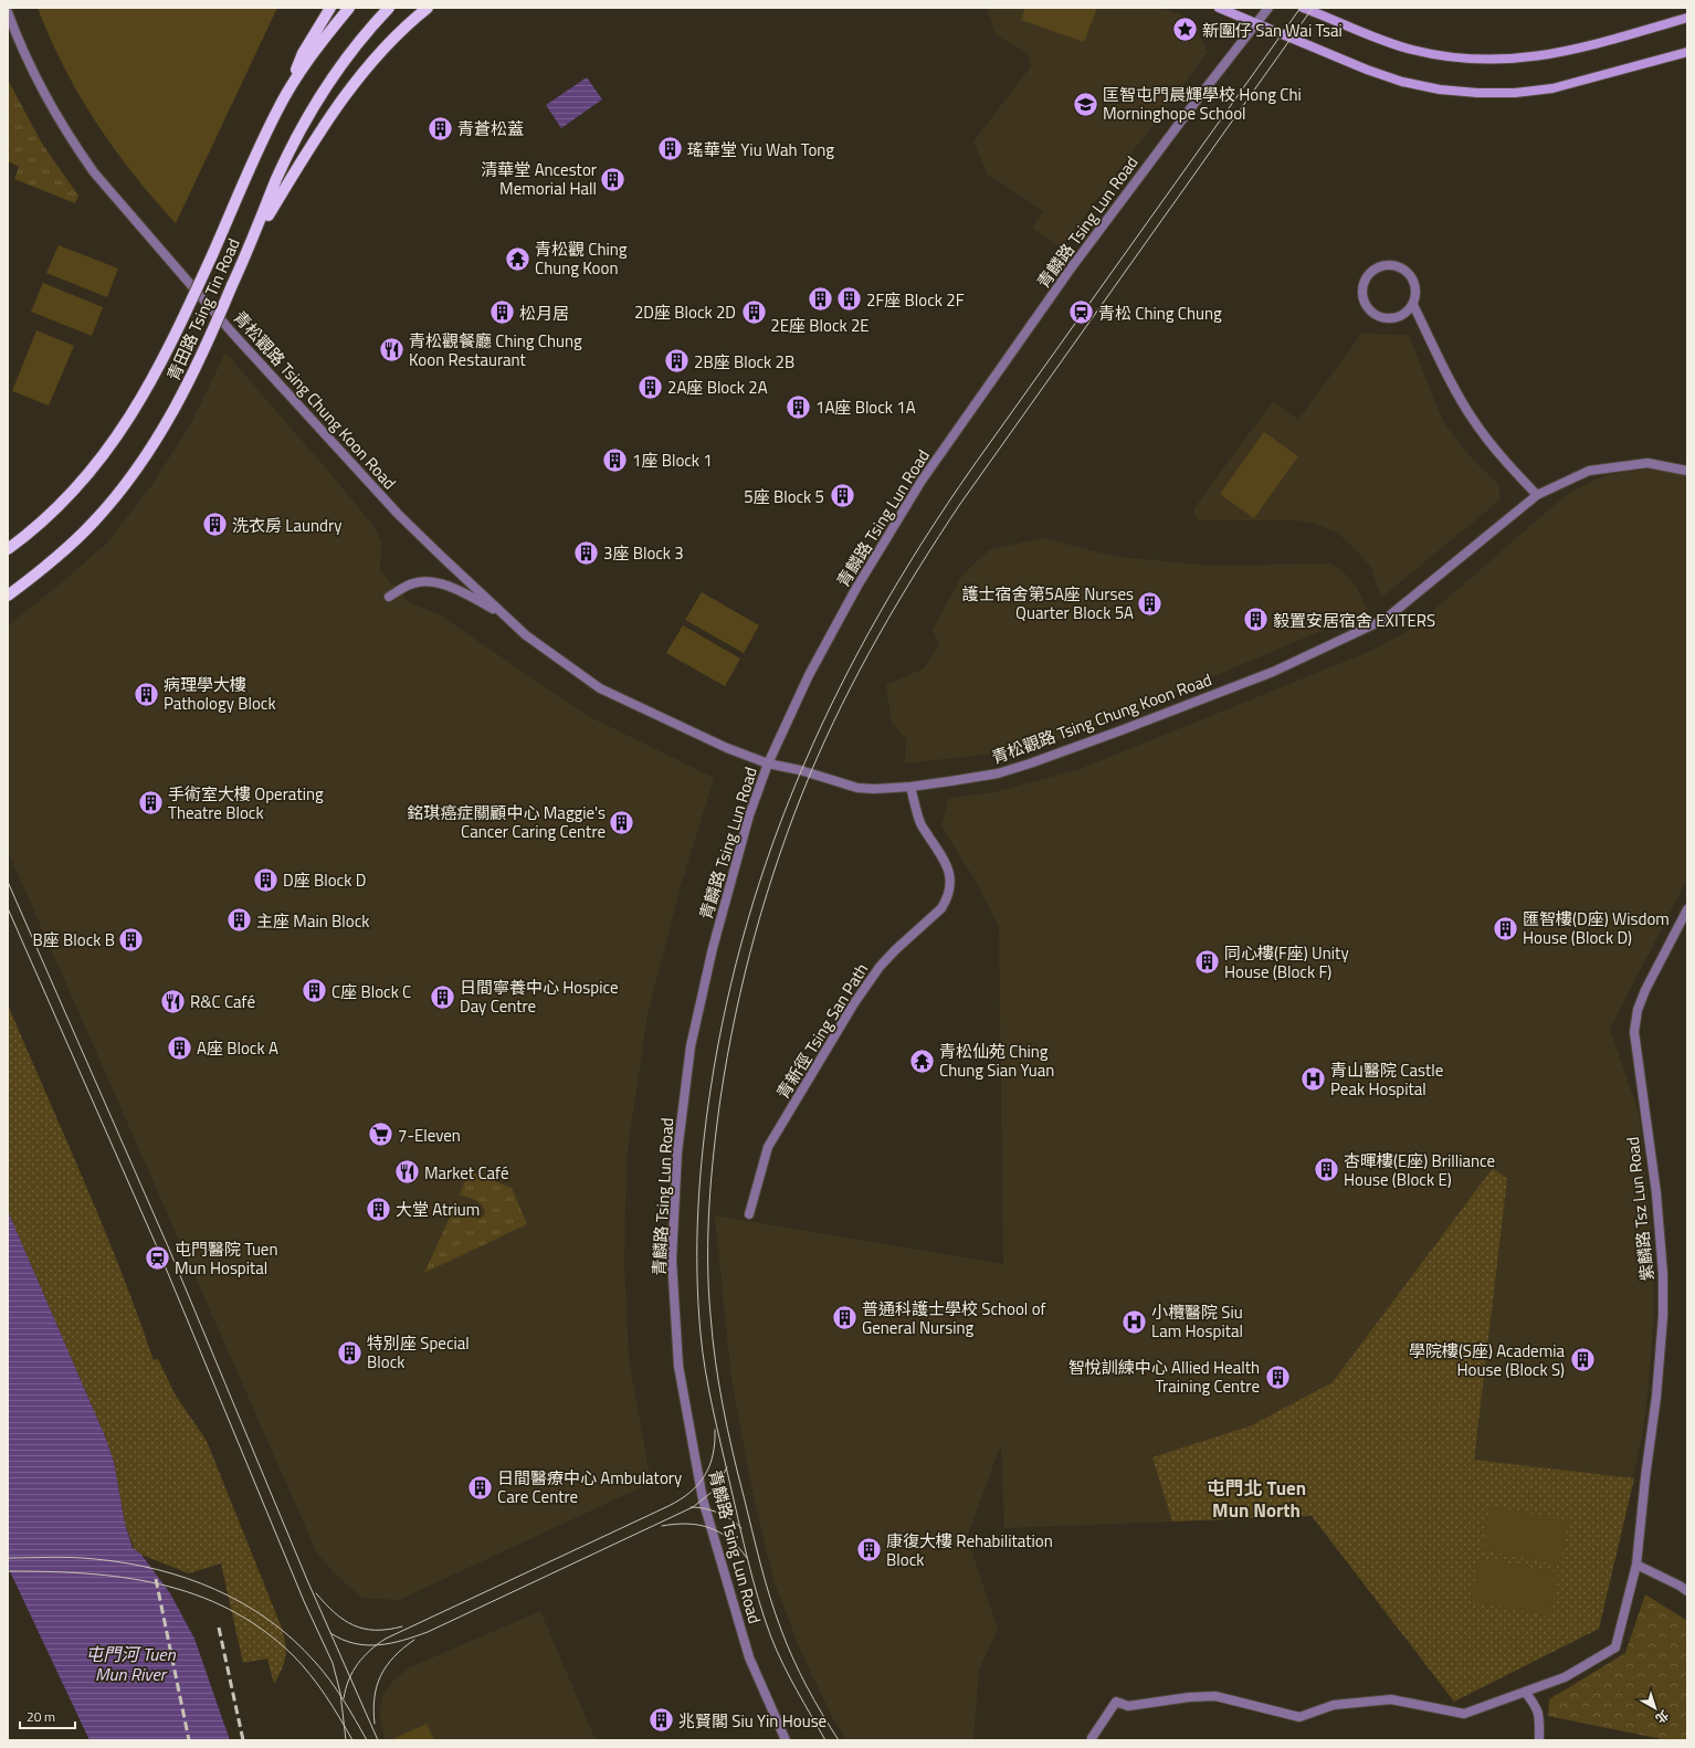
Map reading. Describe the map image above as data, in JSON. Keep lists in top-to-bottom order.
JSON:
{
  "streets": {
    "main road": ["青田路 Tsing Tin Road"],
    "street": [
      "青麟路 Tsing Lun Road",
      "青松觀路 Tsing Chung Koon Road",
      "青新徑 Tsing San Path",
      "紫麟路 Tsz Lun Road"
    ]
  },
  "crossings": [
    ["青麟路 Tsing Lun Road", "青松觀路 Tsing Chung Koon Road"],
    ["青松觀路 Tsing Chung Koon Road", "青新徑 Tsing San Path"]
  ],
  "districts": ["屯門北 Tuen Mun North"],
  "water": ["屯門河 Tuen Mun River"],
  "places": {
    "place": ["新圍仔 San Wai Tsai"],
    "school or university": ["匡智屯門晨輝學校 Hong Chi Morninghope School"],
    "building": [
      "青蒼松蓋",
      "瑤華堂 Yiu Wah Tong",
      "清華堂 Ancestor Memorial Hall",
      "2E座 Block 2E",
      "2F座 Block 2F",
      "2D座 Block 2D",
      "松月居",
      "2B座 Block 2B",
      "2A座 Block 2A",
      "1A座 Block 1A",
      "1座 Block 1",
      "5座 Block 5",
      "洗衣房 Laundry",
      "3座 Block 3",
      "護士宿舍第5A座 Nurses Quarter Block 5A",
      "毅置安居宿舍 EXITERS",
      "病理學大樓 Pathology Block",
      "手術室大樓 Operating Theatre Block",
      "銘琪癌症關顧中心 Maggie's Cancer Caring Centre",
      "D座 Block D",
      "主座 Main Block",
      "匯智樓(D座) Wisdom House (Block D)",
      "B座 Block B",
      "同心樓(F座) Unity House (Block F)",
      "C座 Block C",
      "日間寧養中心 Hospice Day Centre",
      "A座 Block A",
      "杏暉樓(E座) Brilliance House (Block E)",
      "大堂 Atrium",
      "普通科護士學校 School of General Nursing",
      "特別座 Special Block",
      "學院樓(S座) Academia House (Block S)",
      "智悅訓練中心 Allied Health Training Centre",
      "日間醫療中心 Ambulatory Care Centre",
      "康復大樓 Rehabilitation Block",
      "兆賢閣 Siu Yin House"
    ],
    "temple": ["青松觀 Ching Chung Koon", "青松仙苑 Ching Chung Sian Yuan"],
    "station": ["青松 Ching Chung", "屯門醫院 Tuen Mun Hospital"],
    "restaurant": ["青松觀餐廳 Ching Chung Koon Restaurant", "R&C Café", "Market Café"],
    "hospital": ["青山醫院 Castle Peak Hospital", "小欖醫院 Siu Lam Hospital"],
    "supermarket": ["7-Eleven"]
  },
  "scale_bar": "20 m",
  "north": "bottom right"
}
